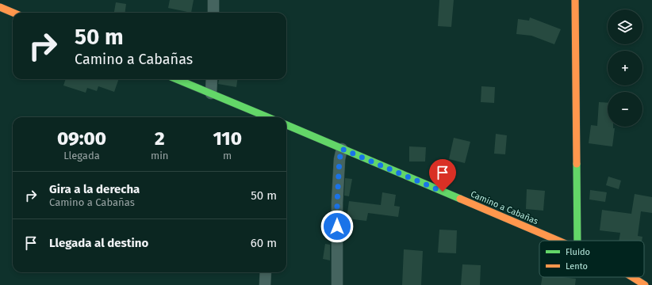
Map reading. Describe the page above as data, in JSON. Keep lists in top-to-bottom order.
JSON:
{
  "streets": {
    "street": ["Camino a Cabañas"]
  },
  "legend": ["Fluido", "Lento"],
  "page": {
    "map_buttons": ["+", "−"],
    "turn": ["50 m", "Camino a Cabañas"],
    "eta": [
      "09:00",
      "Llegada",
      "2",
      "min",
      "110",
      "m"
    ],
    "list": [
      {
        "name": "Gira a la derecha",
        "note": "Camino a Cabañas",
        "value": "50 m"
      },
      {
        "name": "Llegada al destino",
        "value": "60 m"
      }
    ]
  }
}
